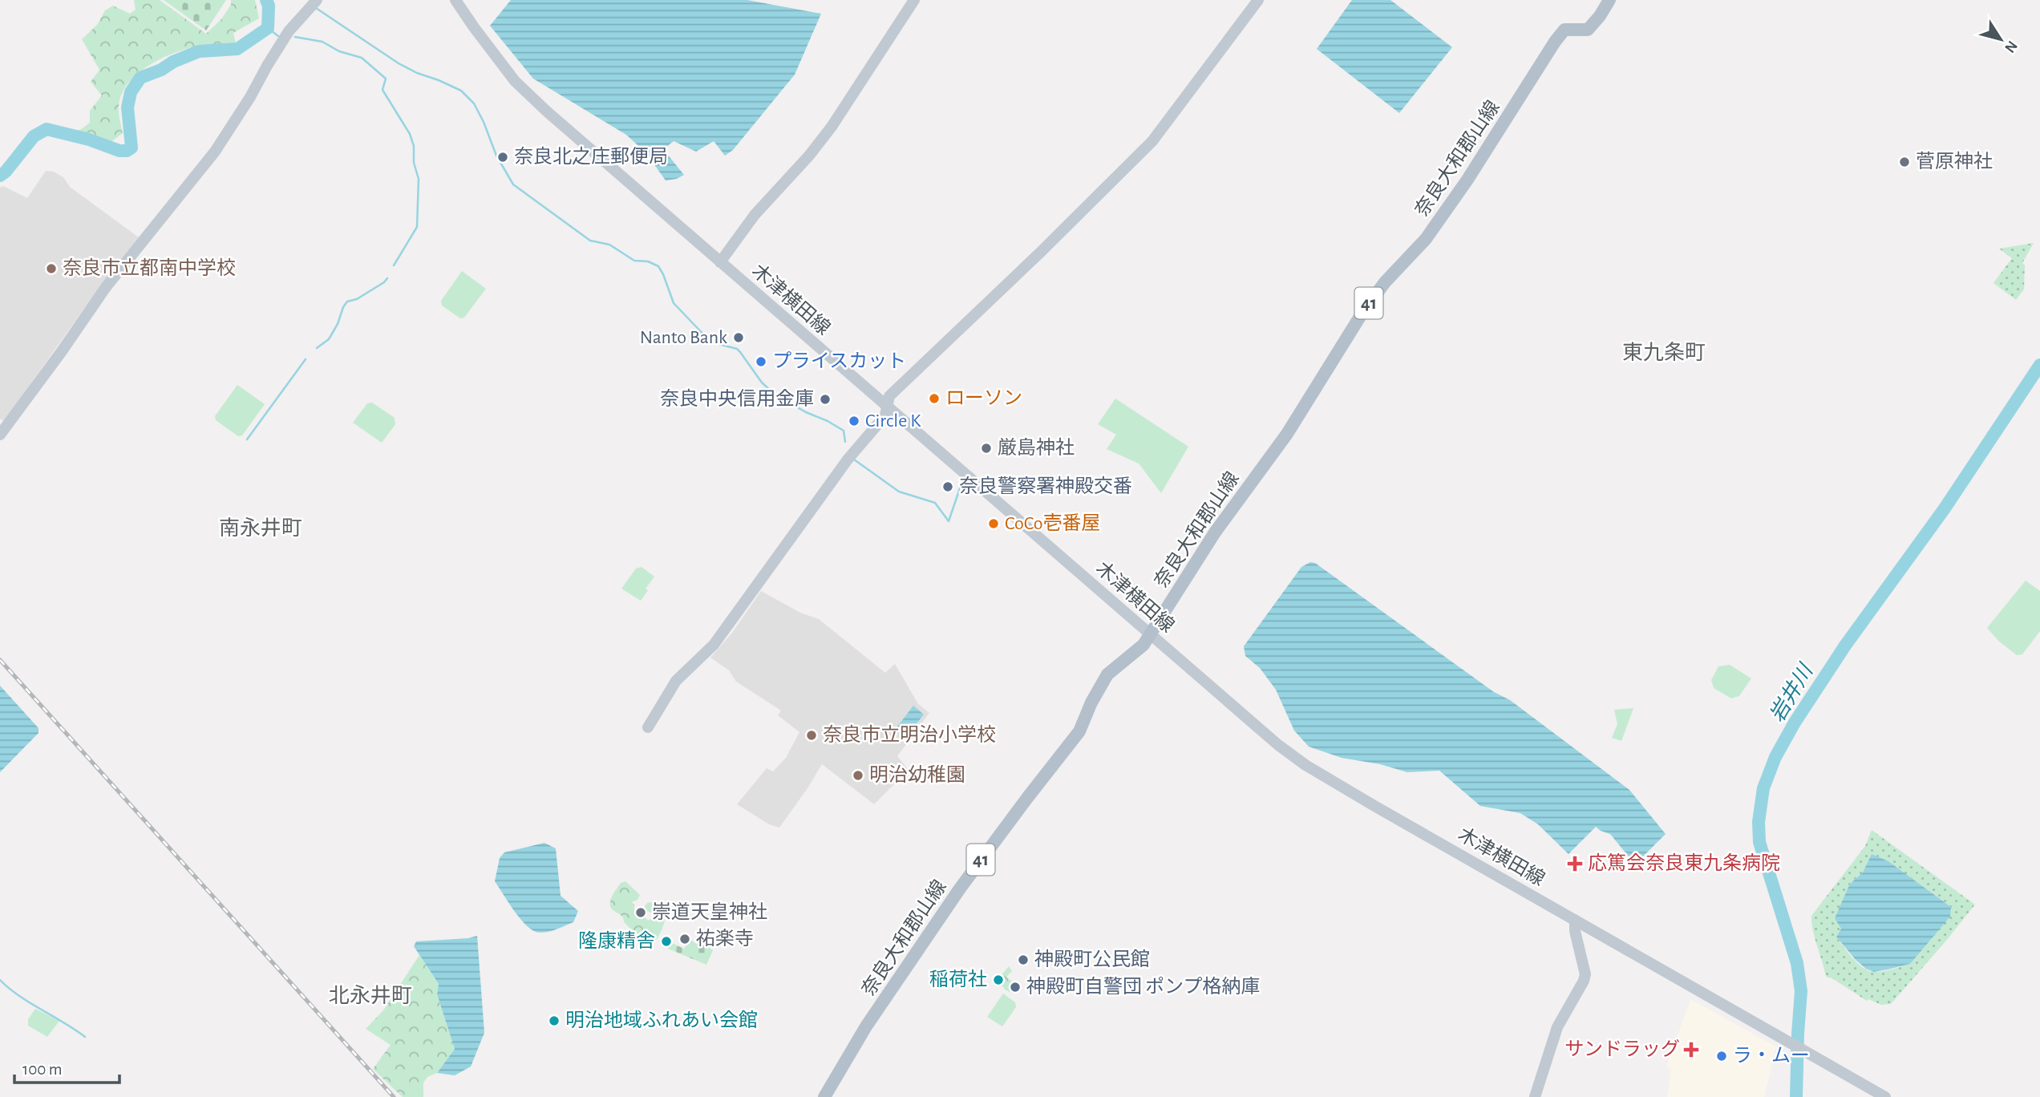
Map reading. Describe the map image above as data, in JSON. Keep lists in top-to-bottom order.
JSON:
{
  "streets": {
    "main road": ["奈良大和郡山線", "41"],
    "street": ["木津横田線"]
  },
  "crossings": [
    ["奈良大和郡山線", "木津横田線"]
  ],
  "districts": ["東九条町", "南永井町", "北永井町"],
  "water": ["岩井川"],
  "places": {
    "other": [
      "奈良北之庄郵便局",
      "菅原神社",
      "奈良市立都南中学校",
      "Nanto Bank",
      "プライスカット",
      "ローソン",
      "奈良中央信用金庫",
      "Circle K",
      "厳島神社",
      "奈良警察署神殿交番",
      "CoCo壱番屋",
      "奈良市立明治小学校",
      "明治幼稚園",
      "崇道天皇神社",
      "祐楽寺",
      "隆康精舎",
      "神殿町公民館",
      "稲荷社",
      "神殿町自警団 ポンプ格納庫",
      "明治地域ふれあい会館",
      "ラ・ムー"
    ],
    "health": ["応篤会奈良東九条病院", "サンドラッグ"]
  },
  "scale_bar": "100 m",
  "north": "bottom right"
}
